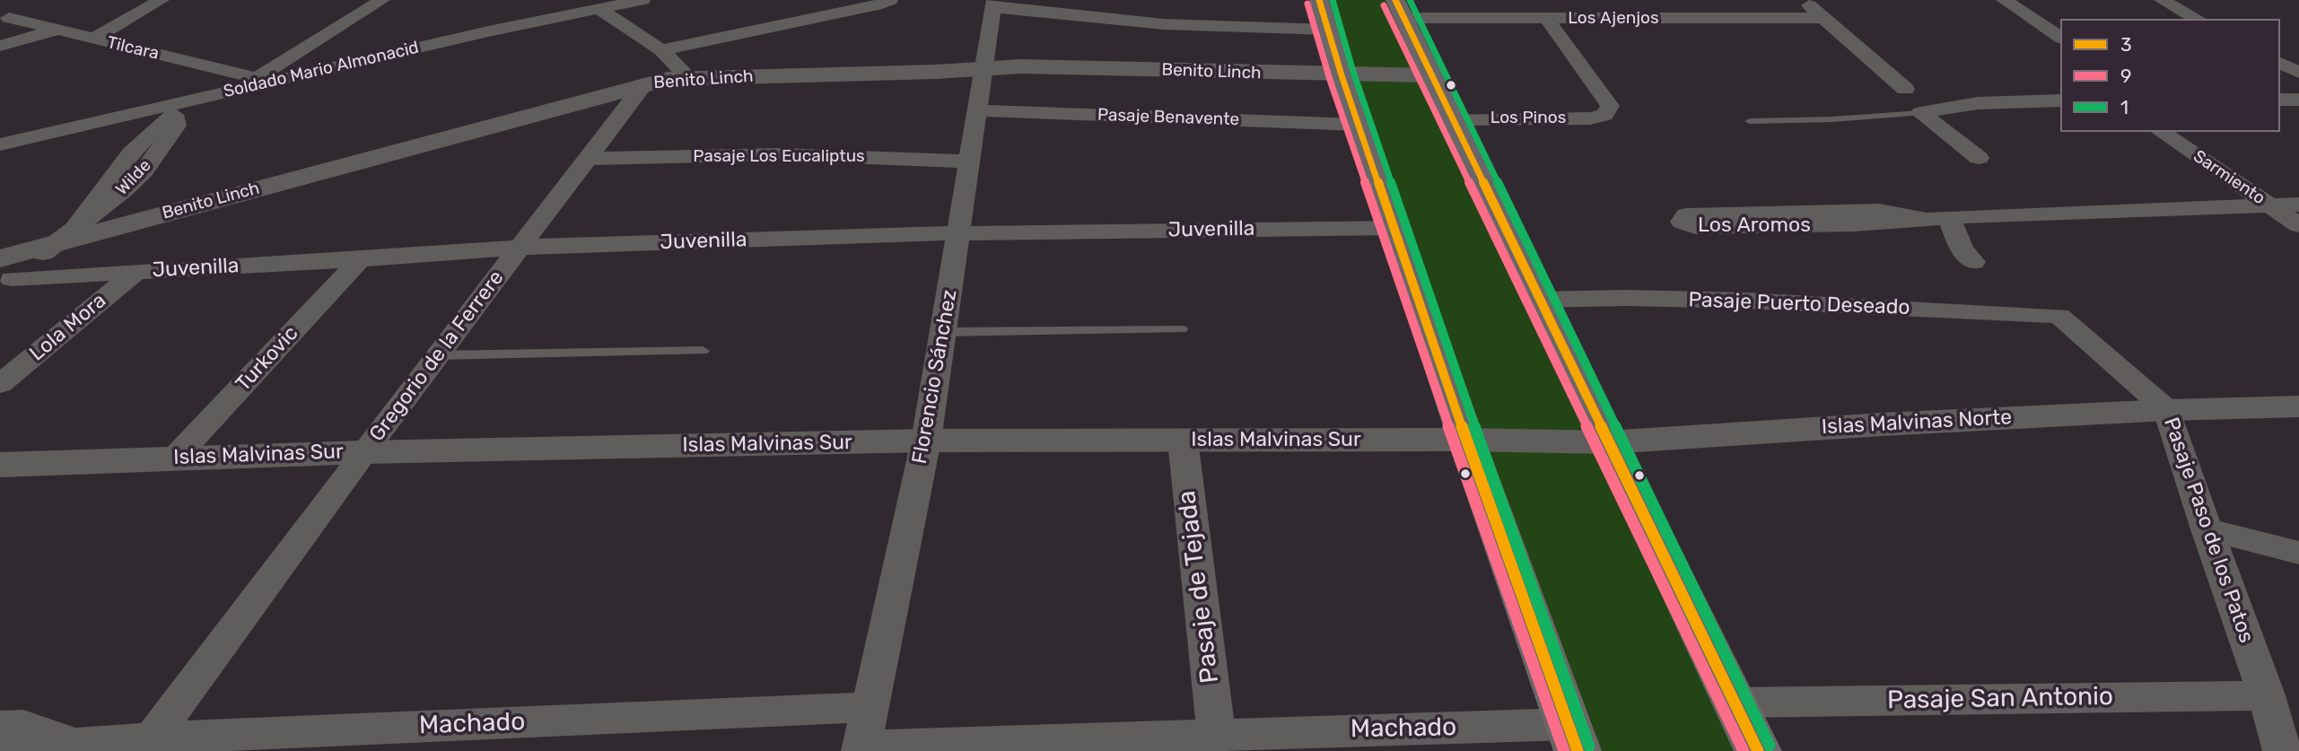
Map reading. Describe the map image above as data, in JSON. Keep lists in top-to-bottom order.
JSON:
{
  "streets": {
    "street": [
      "Los Ajenjos",
      "Tilcara",
      "Soldado Mario Almonacid",
      "Benito Linch",
      "Pasaje Benavente",
      "Los Pinos",
      "Pasaje Los Eucaliptus",
      "Wilde",
      "Sarmiento",
      "Los Aromos",
      "Juvenilla",
      "Pasaje Puerto Deseado",
      "Lola Mora",
      "Gregorio de la Ferrere",
      "Turkovic",
      "Florencio Sánchez",
      "Islas Malvinas Norte",
      "Islas Malvinas Sur",
      "Pasaje Paso de los Patos",
      "Pasaje de Tejada",
      "Pasaje San Antonio",
      "Machado"
    ]
  },
  "crossings": [
    ["Los Ajenjos", "Los Pinos"],
    ["Tilcara", "Soldado Mario Almonacid"],
    ["Soldado Mario Almonacid", "Wilde"],
    ["Benito Linch", "Wilde"],
    ["Benito Linch", "Juvenilla"],
    ["Benito Linch", "Gregorio de la Ferrere"],
    ["Benito Linch", "Florencio Sánchez"],
    ["Pasaje Benavente", "Florencio Sánchez"],
    ["Pasaje Los Eucaliptus", "Gregorio de la Ferrere"],
    ["Pasaje Los Eucaliptus", "Florencio Sánchez"],
    ["Sarmiento", "Los Aromos"],
    ["Juvenilla", "Lola Mora"],
    ["Juvenilla", "Gregorio de la Ferrere"],
    ["Juvenilla", "Turkovic"],
    ["Juvenilla", "Florencio Sánchez"],
    ["Pasaje Puerto Deseado", "Pasaje Paso de los Patos"],
    ["Gregorio de la Ferrere", "Islas Malvinas Sur"],
    ["Gregorio de la Ferrere", "Machado"],
    ["Turkovic", "Islas Malvinas Sur"],
    ["Florencio Sánchez", "Islas Malvinas Sur"],
    ["Florencio Sánchez", "Machado"],
    ["Islas Malvinas Norte", "Islas Malvinas Sur"],
    ["Islas Malvinas Norte", "Pasaje Paso de los Patos"],
    ["Islas Malvinas Sur", "Pasaje de Tejada"],
    ["Pasaje Paso de los Patos", "Pasaje San Antonio"],
    ["Pasaje de Tejada", "Machado"]
  ],
  "lines": ["transit line 3", "transit line 1", "transit line 9"],
  "legend": ["3", "9", "1"]
}
